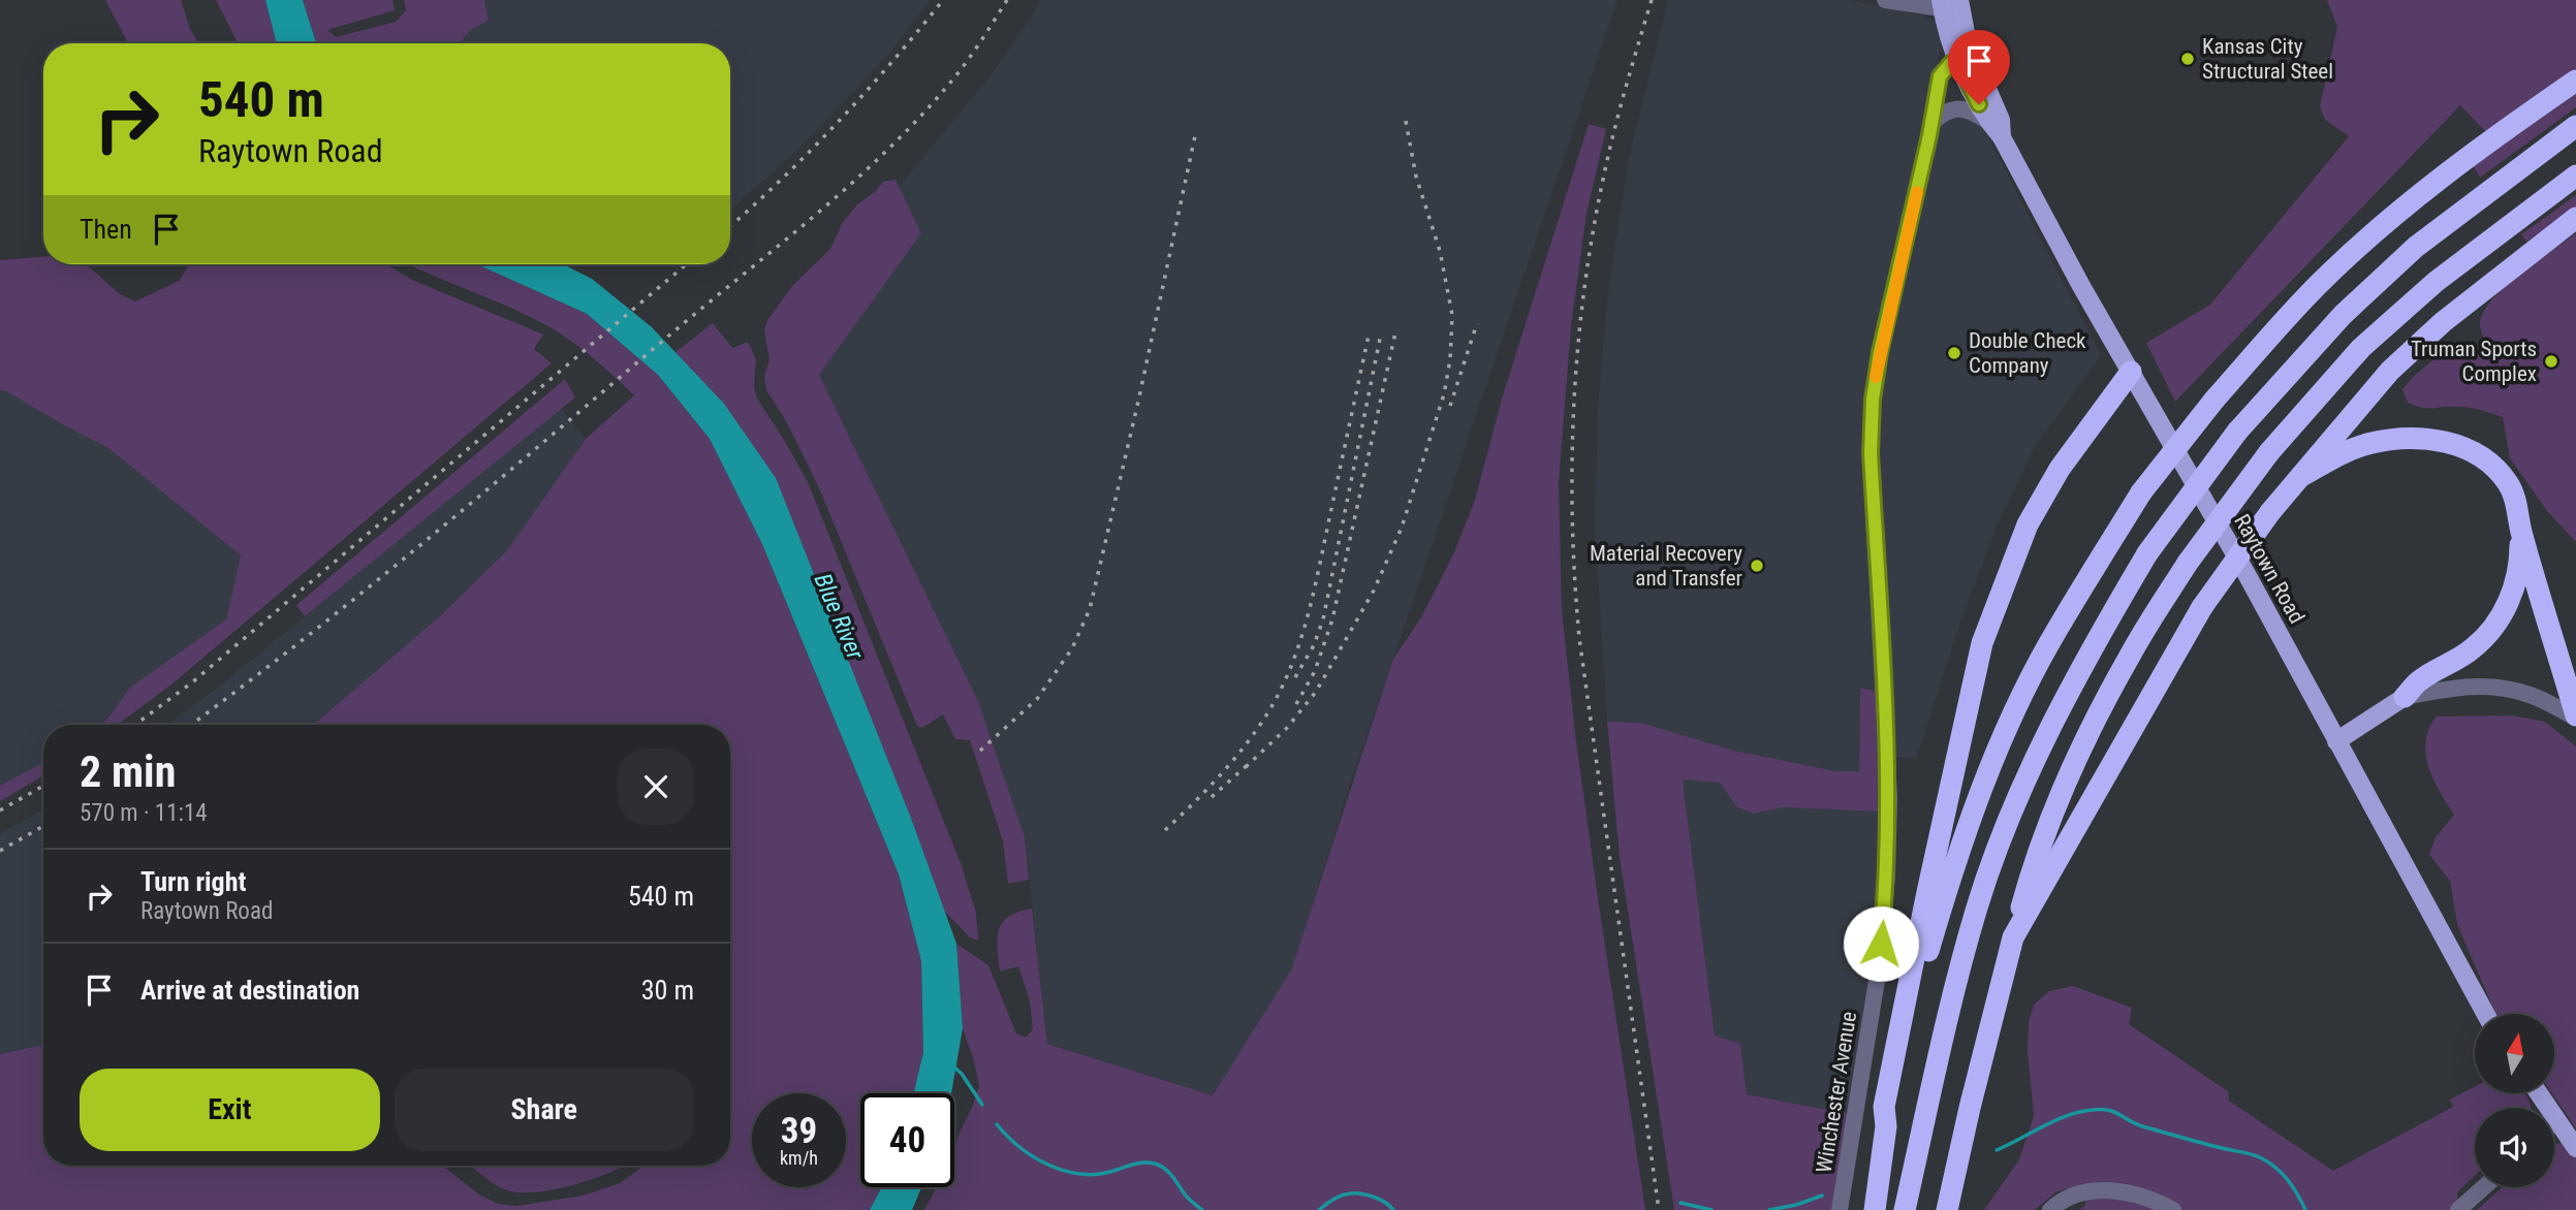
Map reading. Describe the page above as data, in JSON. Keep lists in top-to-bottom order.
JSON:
{
  "streets": {
    "main road": ["Raytown Road"],
    "street": ["Winchester Avenue"]
  },
  "crossings": [
    ["Raytown Road", "Winchester Avenue"]
  ],
  "water": ["Blue River"],
  "places": [
    "Kansas City Structural Steel",
    "Double Check Company",
    "Truman Sports Complex",
    "Material Recovery and Transfer"
  ],
  "north": "top",
  "page": {
    "turn": ["540 m", "Raytown Road"],
    "then": "Then",
    "heading": ["2 min", "570 m · 11:14"],
    "list": [
      {
        "name": "Turn right",
        "note": "Raytown Road",
        "value": "540 m"
      },
      {
        "name": "Arrive at destination",
        "value": "30 m"
      }
    ],
    "buttons": ["Exit", "Share"],
    "speed": "39 km/h",
    "limit": "40"
  }
}
